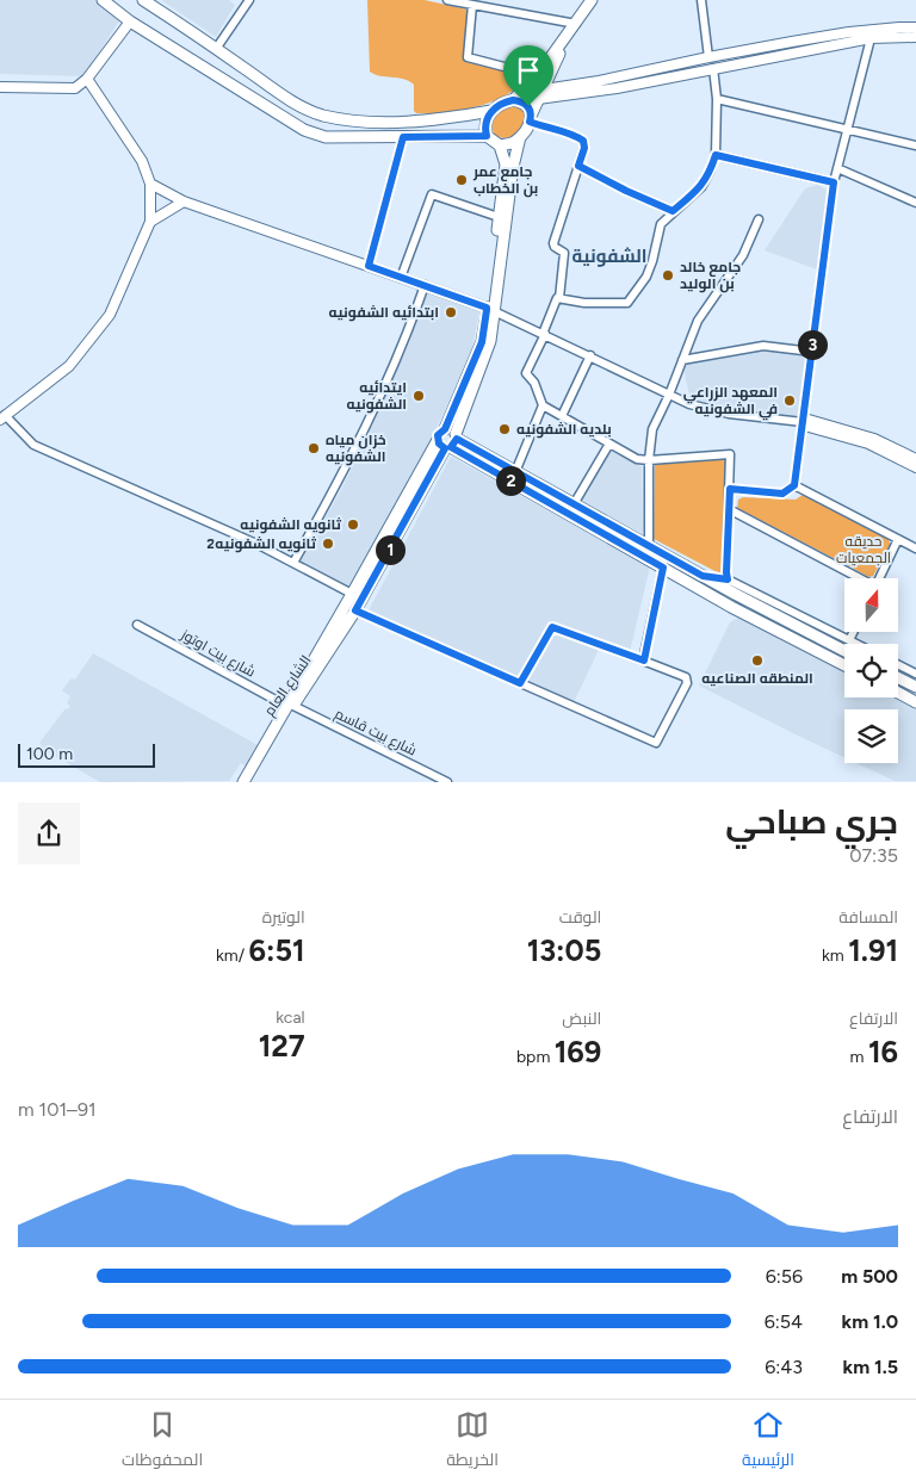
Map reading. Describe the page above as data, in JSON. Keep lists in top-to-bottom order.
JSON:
{
  "streets": {
    "main road": ["الشارع العام"],
    "street": ["شارع بيت اوتوز", "شارع بيت قاسم"]
  },
  "crossings": [
    ["شارع بيت اوتوز", "الشارع العام"],
    ["شارع بيت اوتوز", "شارع بيت قاسم"],
    ["الشارع العام", "شارع بيت قاسم"]
  ],
  "districts": ["الشفونية"],
  "parks": ["حديقه الجمعيات"],
  "places": [
    "جامع عمر بن الخطاب",
    "جامع خالد بن الوليد",
    "ابتدائيه الشفونيه",
    "ايتدائيه الشفونيه",
    "المعهد الزراعي في الشفونيه",
    "بلديه الشفونيه",
    "خزان مياه الشفونيه",
    "ثانويه الشفونيه",
    "ثانويه الشفونيه2",
    "المنطقه الصناعيه"
  ],
  "scale_bar": "100 m",
  "north": "top",
  "page": {
    "pins": ["3", "2", "1"],
    "scale": "100 m",
    "heading": ["جري صباحي", "07:35"],
    "stats": [
      ["المسافة", "1.91 km"],
      ["الوقت", "13:05"],
      ["الوتيرة", "6:51 /km"],
      ["الارتفاع", "16 m"],
      ["النبض", "169 bpm"],
      ["kcal", "127"]
    ],
    "chart": ["الارتفاع", "91–101 m"],
    "list": [
      {
        "name": "500 m",
        "note": "6:56"
      },
      {
        "name": "1.0 km",
        "note": "6:54"
      },
      {
        "name": "1.5 km",
        "note": "6:43"
      }
    ],
    "tabs": ["الرئيسية", "الخريطة", "المحفوظات"]
  }
}
